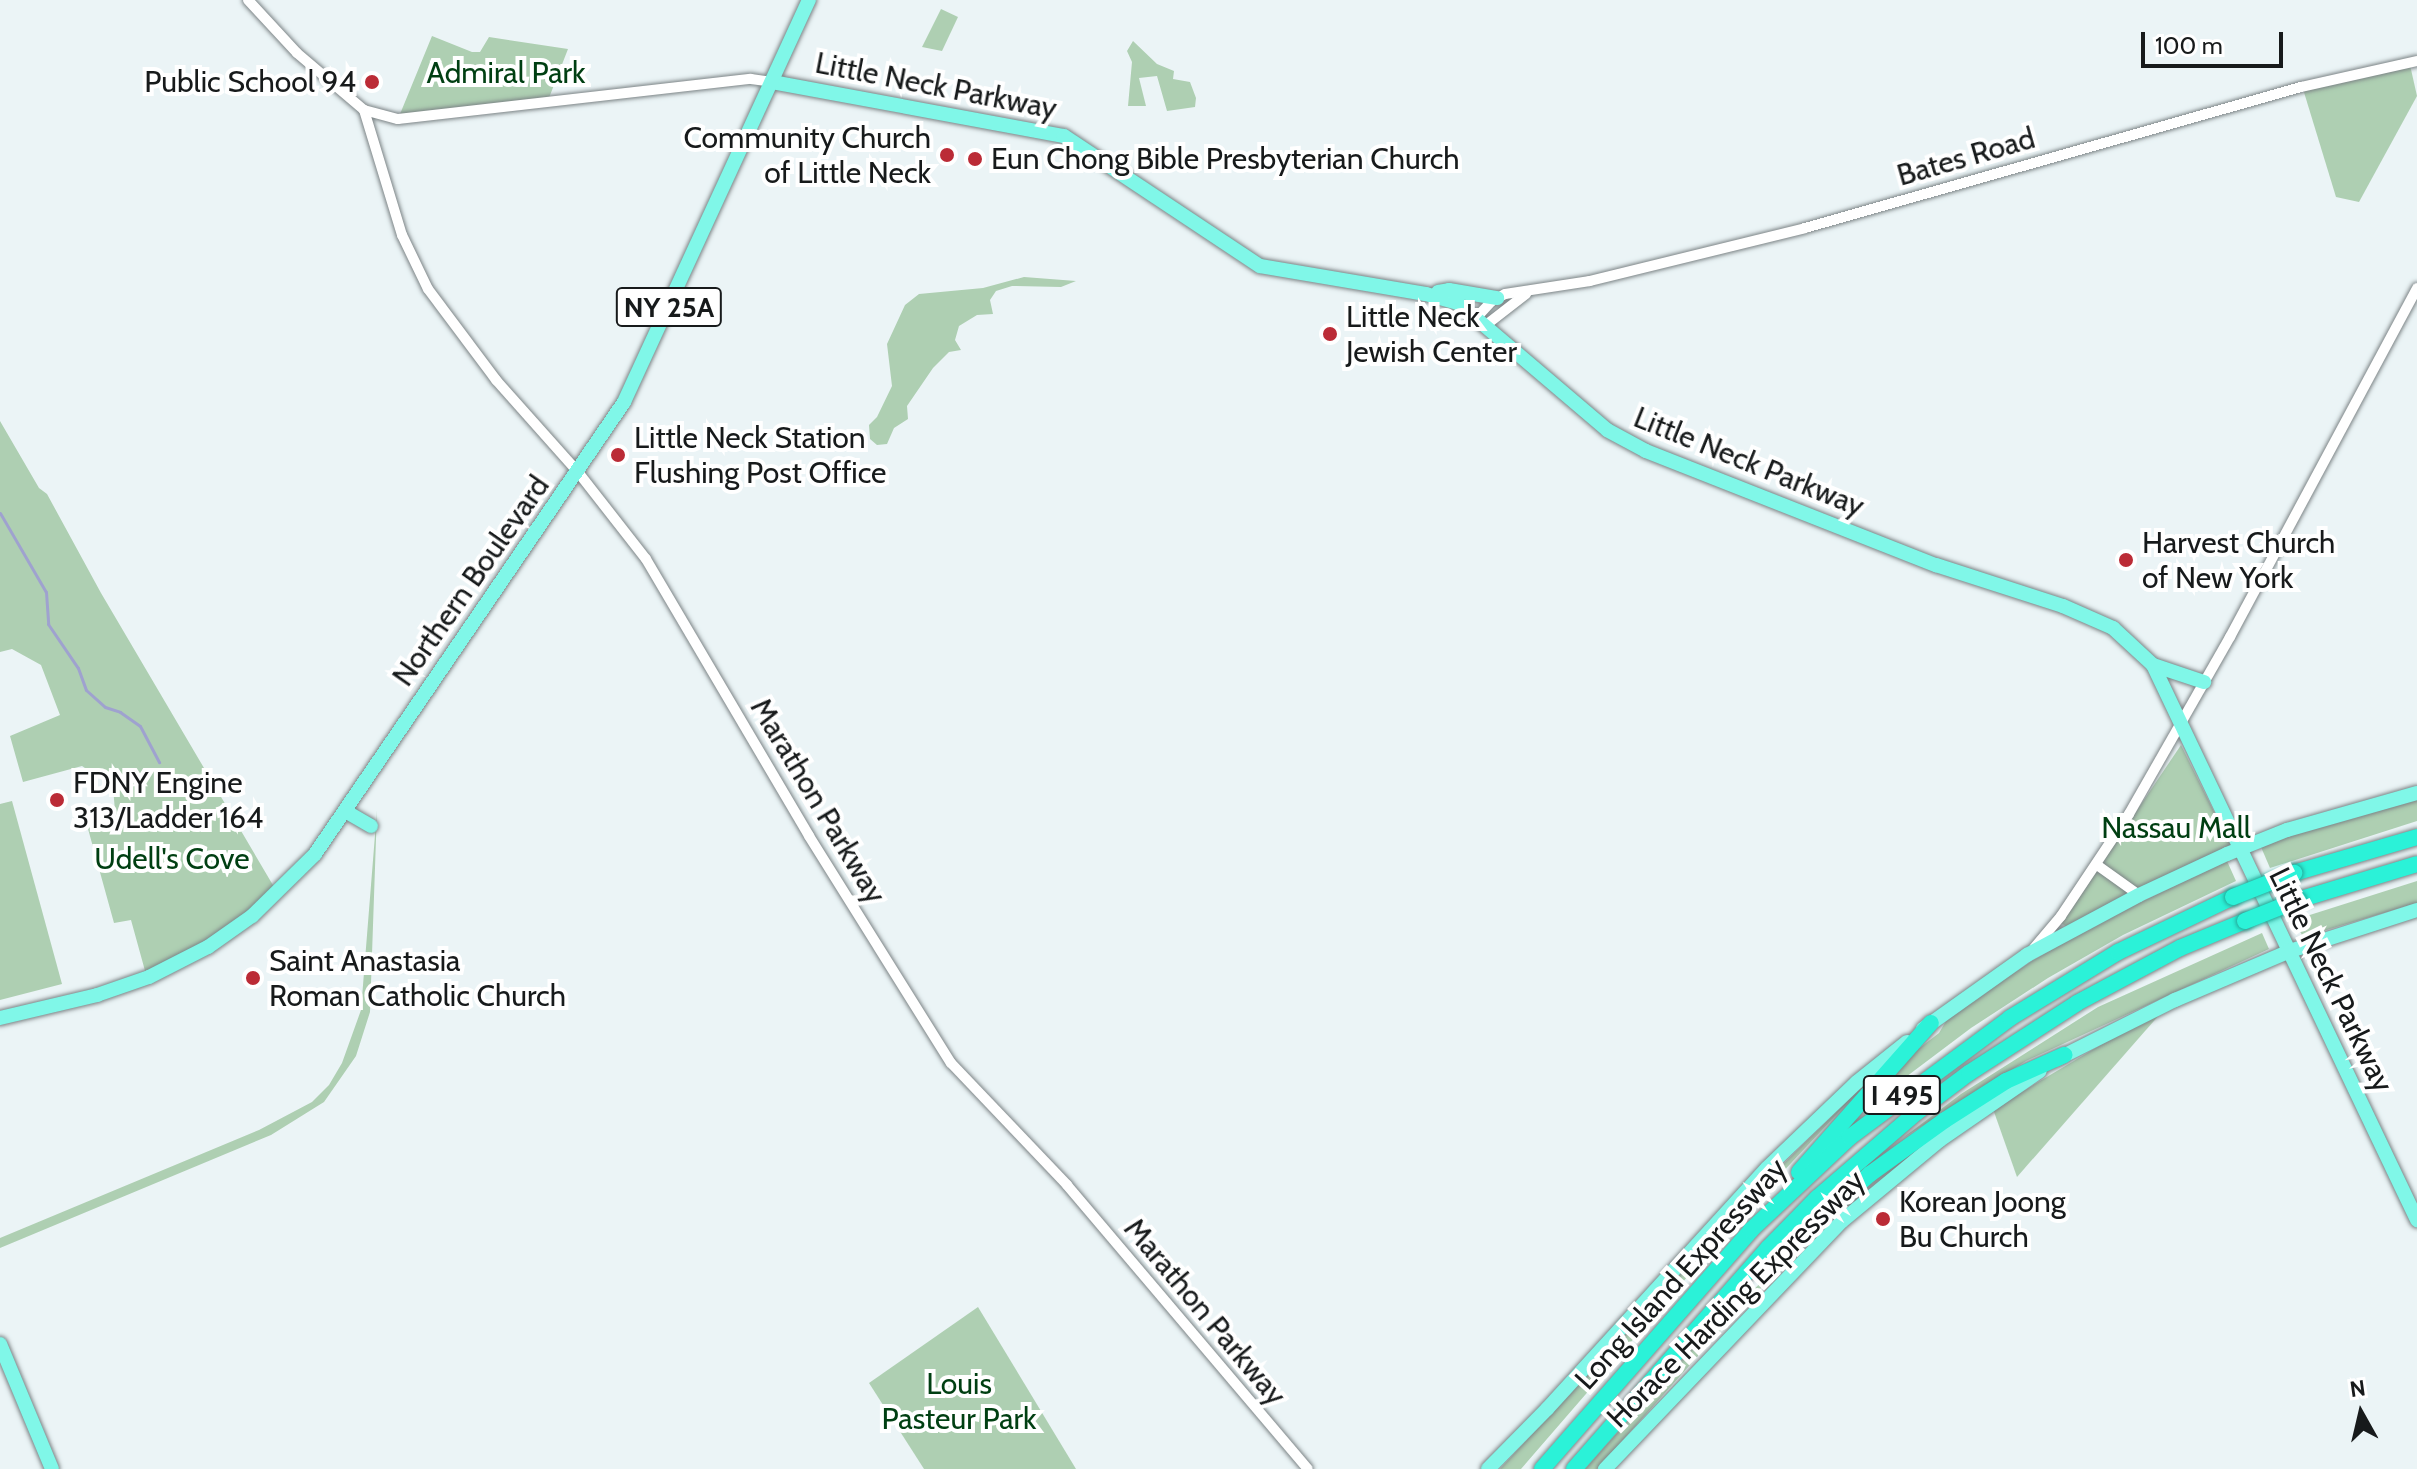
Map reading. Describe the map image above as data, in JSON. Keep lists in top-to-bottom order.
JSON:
{
  "streets": {
    "highway": ["I 495", "Long Island Expressway"],
    "main road": [
      "Little Neck Parkway",
      "NY 25A",
      "Northern Boulevard",
      "Horace Harding Expressway"
    ],
    "street": ["Bates Road", "Marathon Parkway"]
  },
  "crossings": [
    ["Little Neck Parkway", "Bates Road"],
    ["Little Neck Parkway", "Northern Boulevard"],
    ["Little Neck Parkway", "Marathon Parkway"],
    ["Little Neck Parkway", "Horace Harding Expressway"],
    ["Northern Boulevard", "Marathon Parkway"]
  ],
  "parks": [
    "Admiral Park",
    "Nassau Mall",
    "Udell's Cove",
    "Louis Pasteur Park"
  ],
  "places": [
    "Public School 94",
    "Community Church of Little Neck",
    "Eun Chong Bible Presbyterian Church",
    "Little Neck Jewish Center",
    "Little Neck Station Flushing Post Office",
    "Harvest Church of New York",
    "FDNY Engine 313/Ladder 164",
    "Saint Anastasia Roman Catholic Church",
    "Korean Joong Bu Church"
  ],
  "scale_bar": "100 m",
  "north": "top"
}
